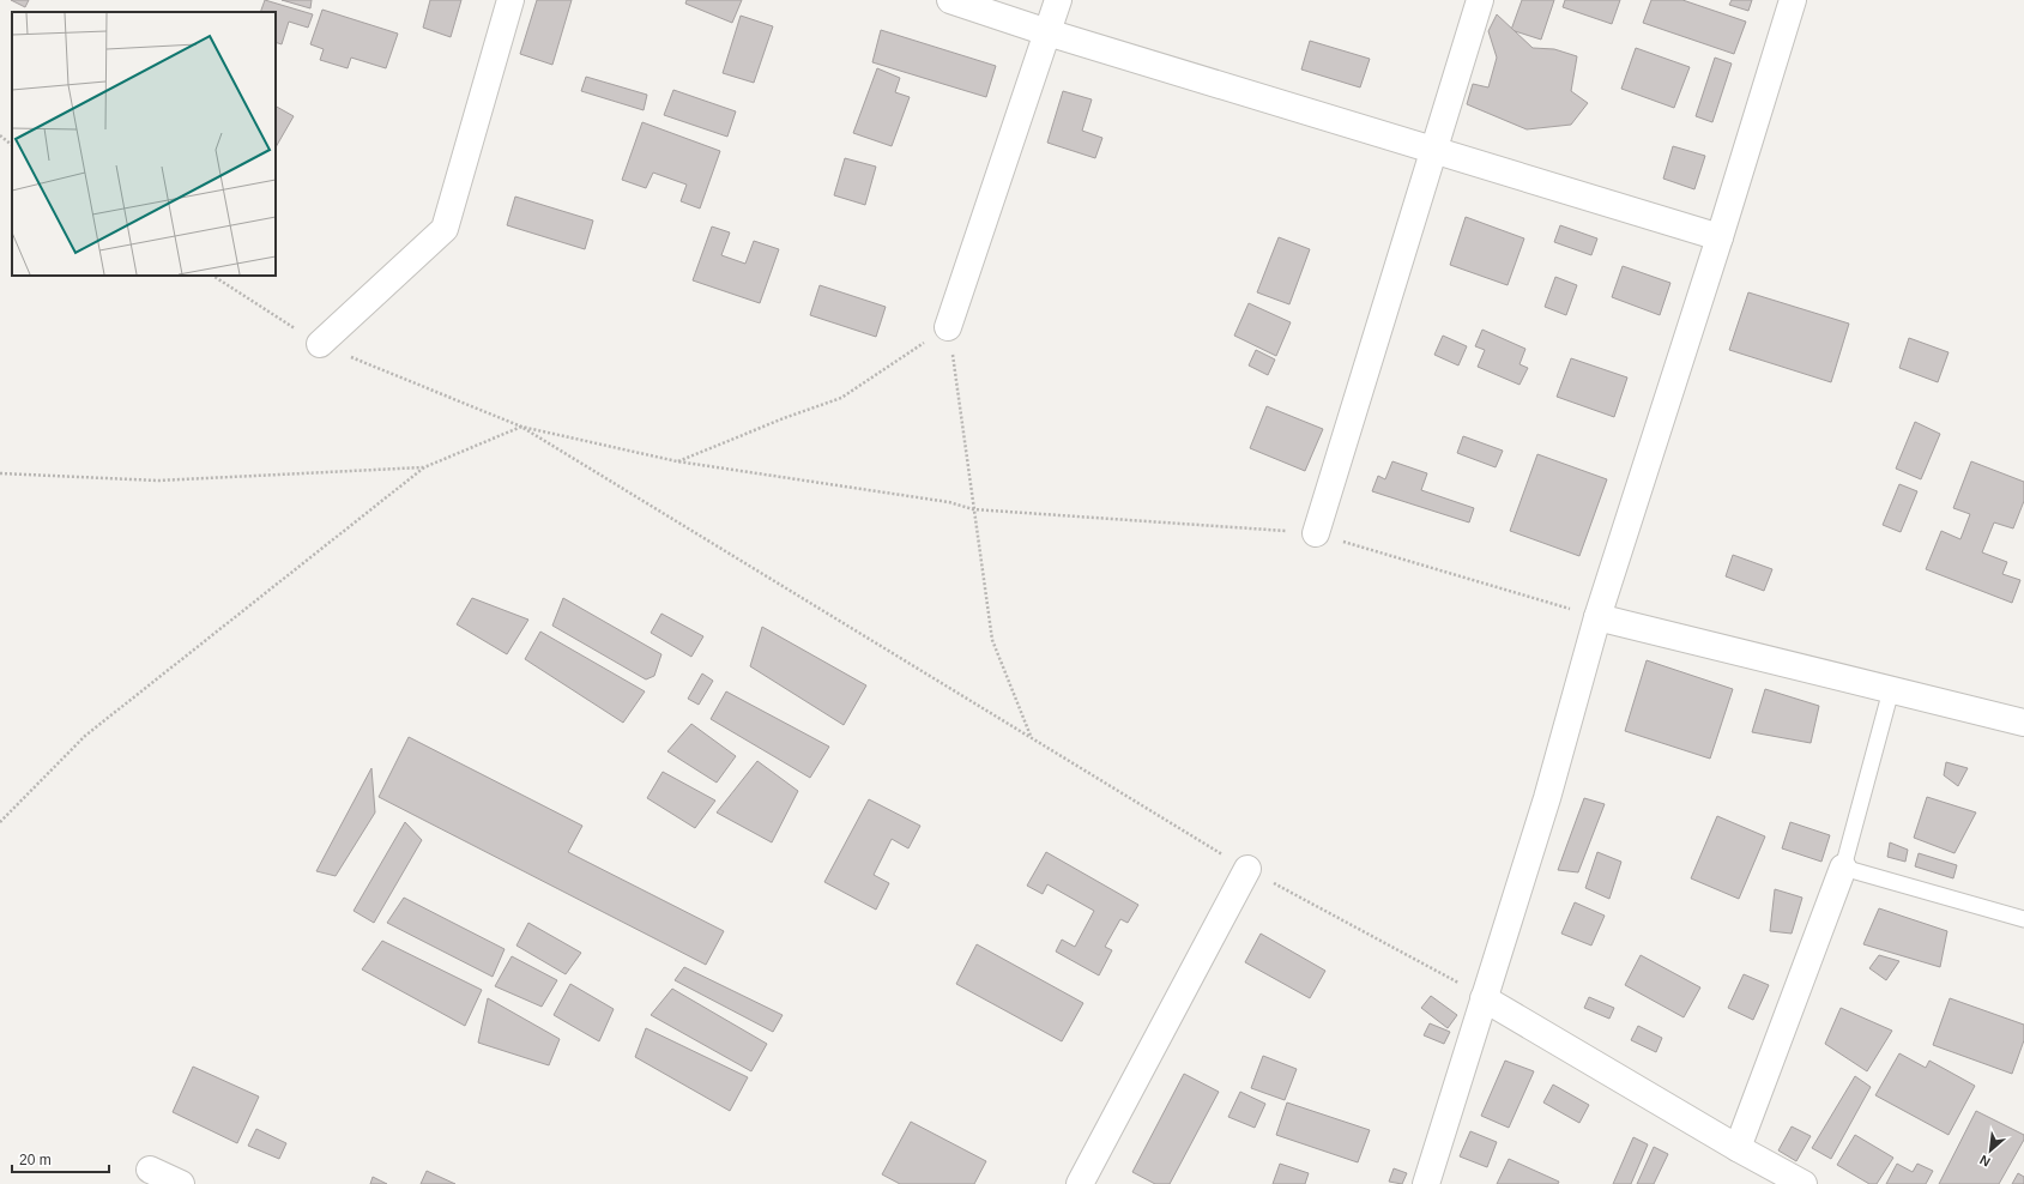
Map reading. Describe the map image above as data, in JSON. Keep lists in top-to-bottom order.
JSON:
{
  "scale_bar": "20 m",
  "north": "bottom left"
}
